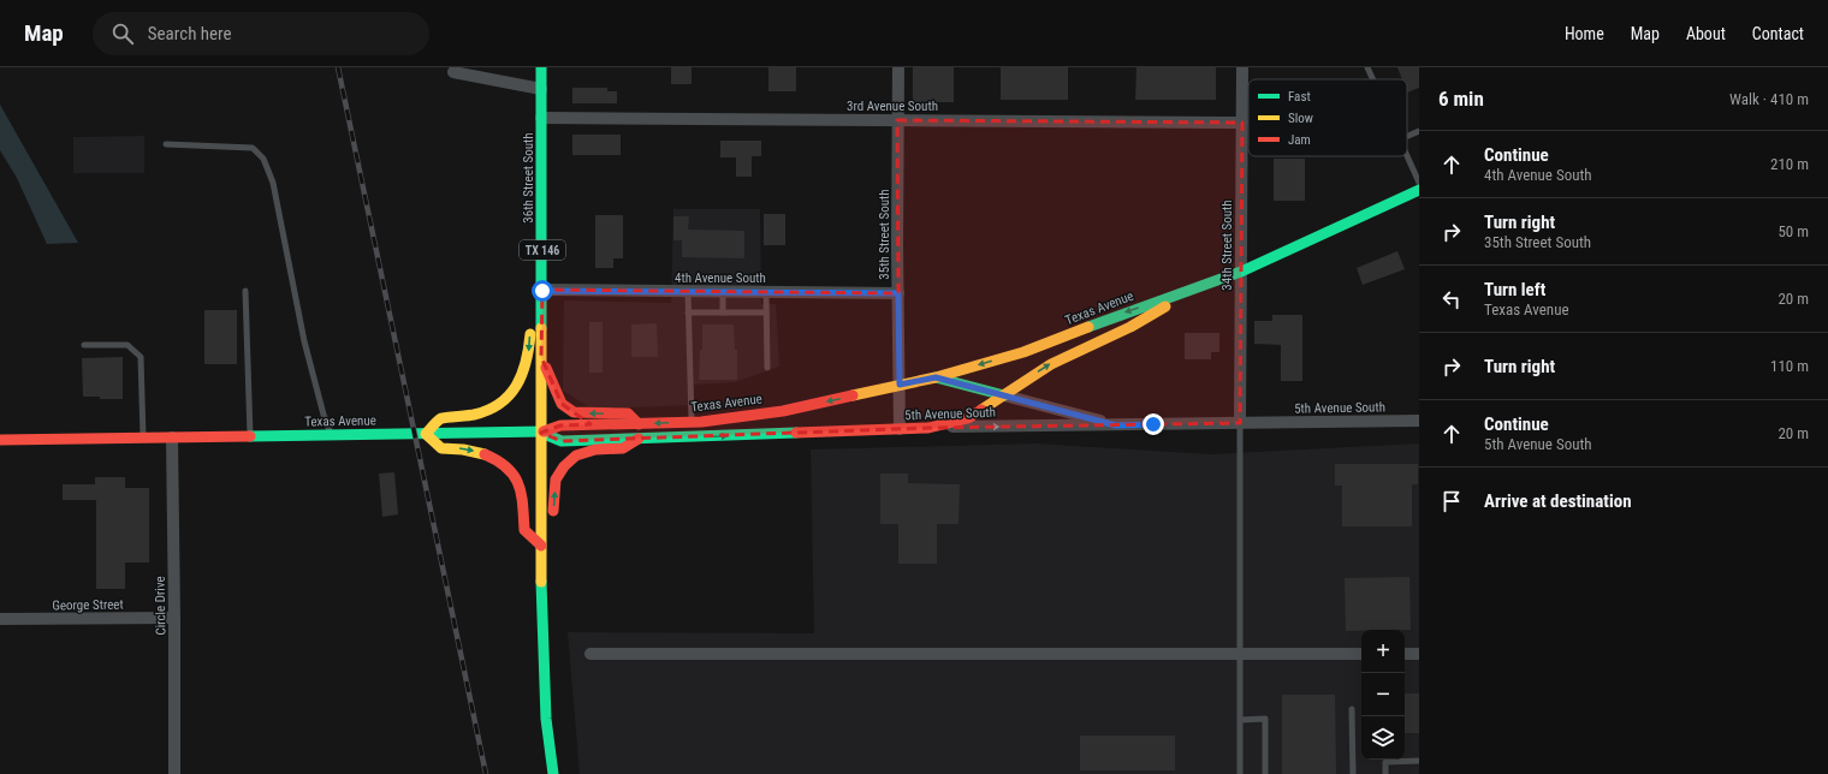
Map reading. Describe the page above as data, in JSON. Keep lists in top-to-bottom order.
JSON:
{
  "streets": {
    "main road": [
      "36th Street South",
      "TX 146",
      "Texas Avenue",
      "5th Avenue South"
    ],
    "street": [
      "3rd Avenue South",
      "35th Street South",
      "34th Street South",
      "4th Avenue South",
      "George Street",
      "Circle Drive"
    ]
  },
  "crossings": [
    ["3rd Avenue South", "36th Street South"],
    ["3rd Avenue South", "35th Street South"],
    ["3rd Avenue South", "34th Street South"],
    ["36th Street South", "TX 146"],
    ["36th Street South", "4th Avenue South"],
    ["36th Street South", "Texas Avenue"],
    ["36th Street South", "5th Avenue South"],
    ["35th Street South", "4th Avenue South"],
    ["35th Street South", "Texas Avenue"],
    ["35th Street South", "5th Avenue South"],
    ["34th Street South", "Texas Avenue"],
    ["34th Street South", "5th Avenue South"],
    ["TX 146", "Texas Avenue"],
    ["TX 146", "5th Avenue South"],
    ["Texas Avenue", "5th Avenue South"],
    ["Texas Avenue", "Circle Drive"],
    ["George Street", "Circle Drive"]
  ],
  "one_way": ["5th Avenue South"],
  "legend": ["Fast", "Slow", "Jam"],
  "page": {
    "header": "Map",
    "search": "Search here",
    "nav": [
      "Home",
      "Map",
      "About",
      "Contact"
    ],
    "heading": ["6 min", "Walk · 410 m"],
    "list": [
      ["Continue", "4th Avenue South", "210 m"],
      ["Turn right", "35th Street South", "50 m"],
      ["Turn left", "Texas Avenue", "20 m"],
      ["Turn right", "110 m"],
      ["Continue", "5th Avenue South", "20 m"],
      "Arrive at destination"
    ],
    "map_buttons": ["+", "−"]
  }
}
